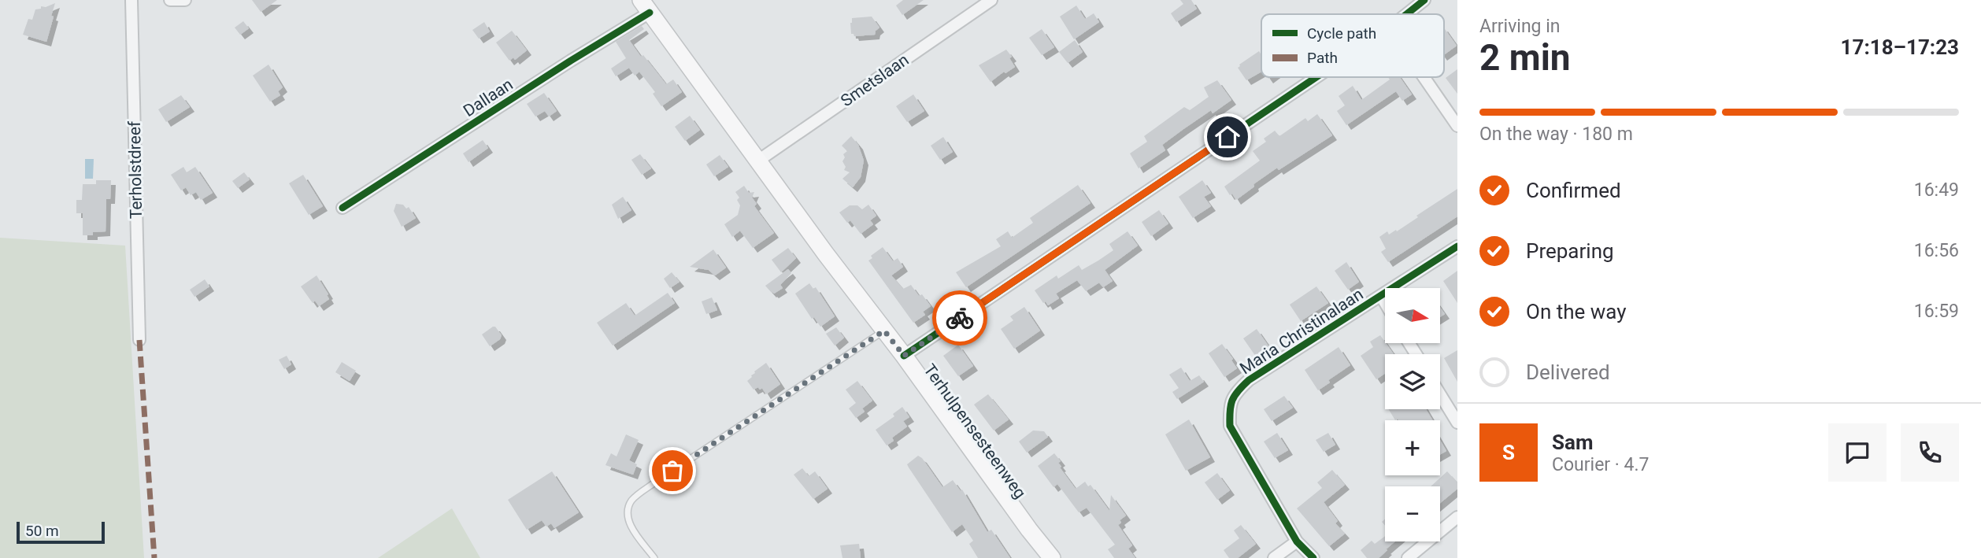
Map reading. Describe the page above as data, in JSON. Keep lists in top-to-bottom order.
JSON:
{
  "streets": {
    "main road": ["Terhulpensesteenweg"],
    "street": [
      "Smetslaan",
      "Dallaan",
      "Terholstdreef",
      "Maria Christinalaan"
    ]
  },
  "crossings": [
    ["Smetslaan", "Terhulpensesteenweg"],
    ["Dallaan", "Terhulpensesteenweg"]
  ],
  "legend": ["Cycle path", "Path"],
  "scale_bar": "50 m",
  "north": "right",
  "page": {
    "heading": ["2 min", "Arriving in", "17:18–17:23"],
    "panel": ["Sam", "Courier · 4.7"],
    "bar": "On the way · 180 m",
    "list": [
      ["Confirmed", "16:49"],
      ["Preparing", "16:56"],
      ["On the way", "16:59"],
      "Delivered"
    ],
    "map_buttons": ["+", "−"],
    "round": "S",
    "scale": "50 m"
  }
}
